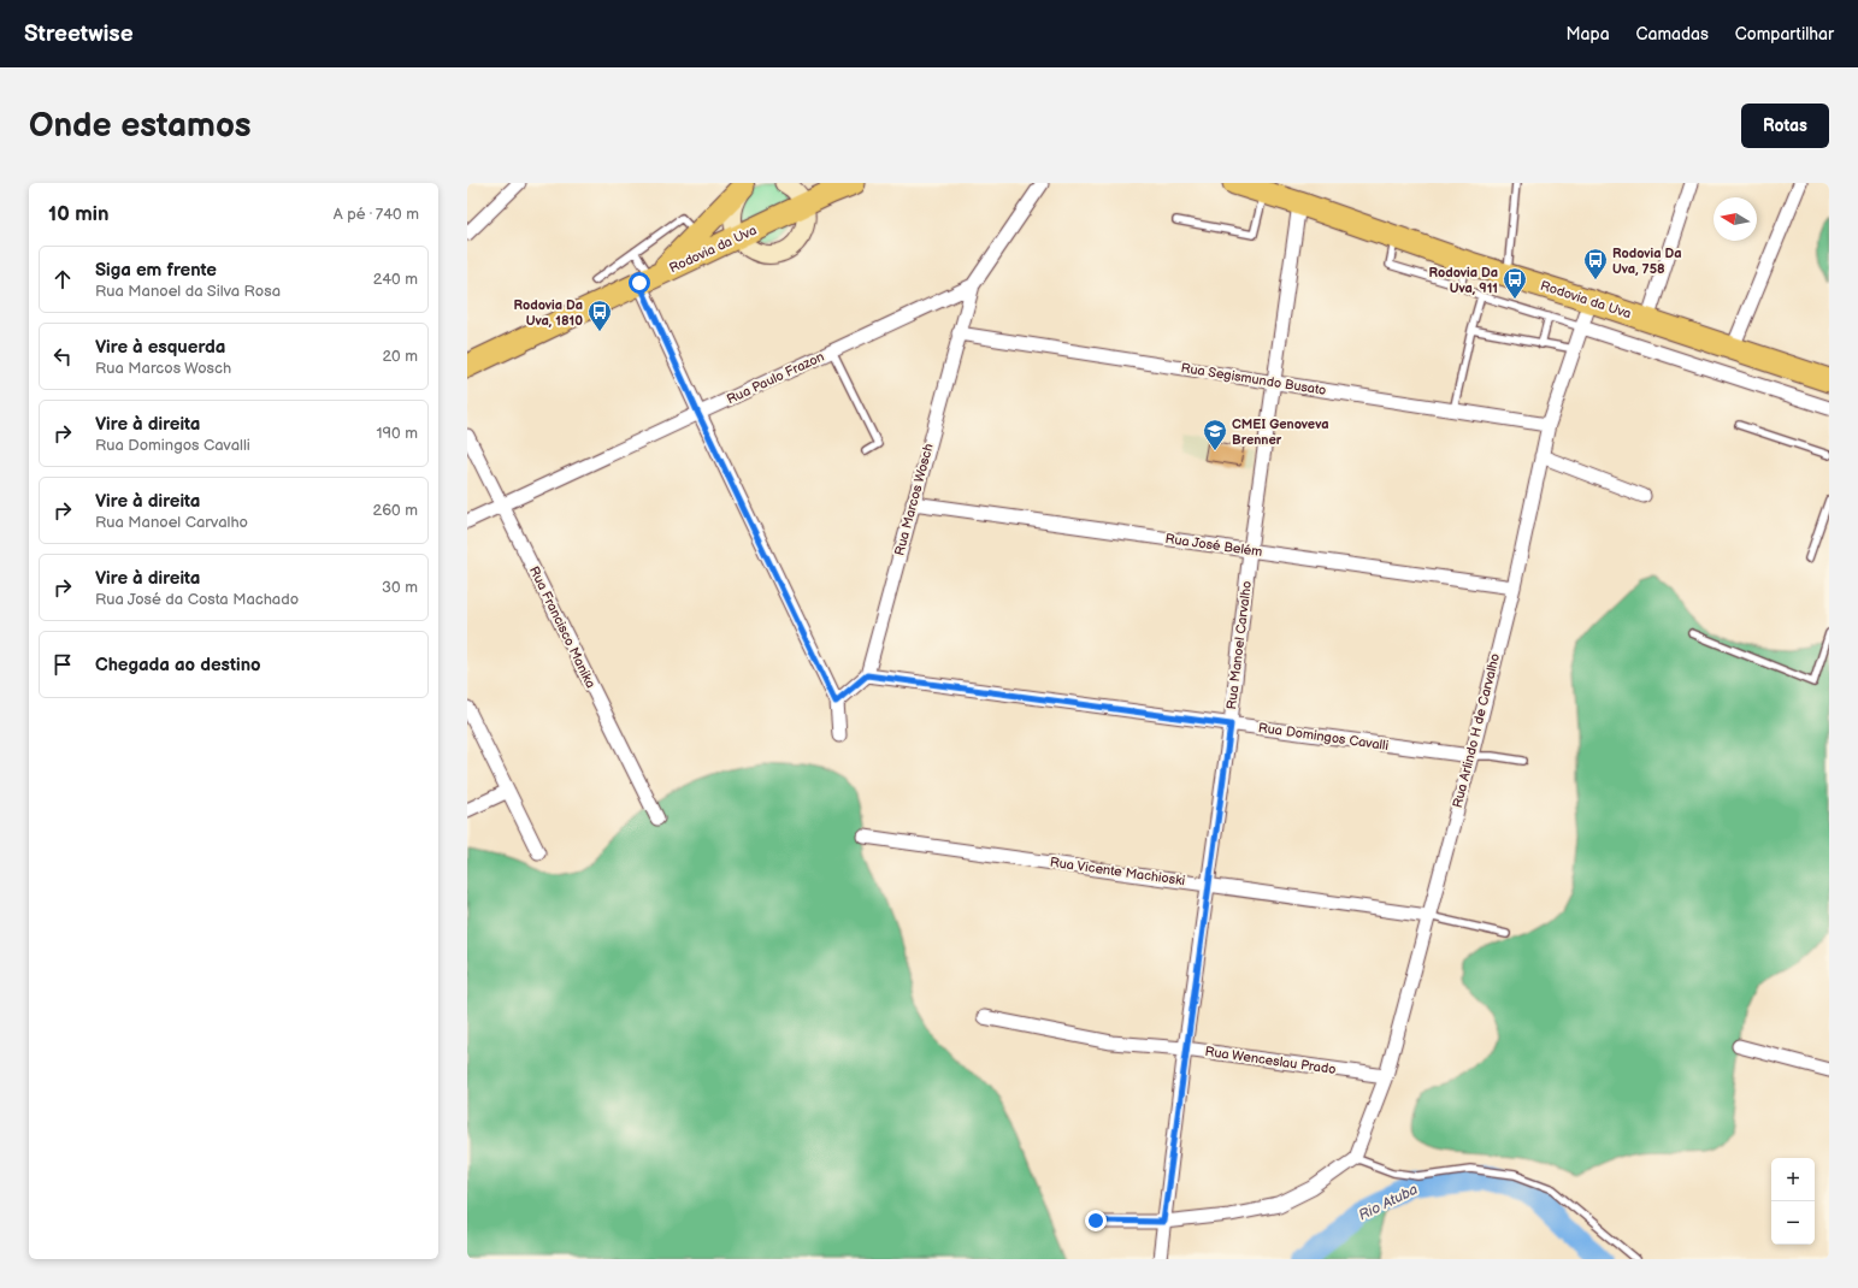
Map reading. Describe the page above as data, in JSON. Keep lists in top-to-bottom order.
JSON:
{
  "streets": {
    "highway": ["Rodovia da Uva"],
    "street": [
      "Rua Paulo Frazon",
      "Rua Segismundo Busato",
      "Rua Marcos Wosch",
      "Rua José Belém",
      "Rua Francisco Manika",
      "Rua Manoel Carvalho",
      "Rua Arlindo H de Carvalho",
      "Rua Domingos Cavalli",
      "Rua Vicente Machioski",
      "Rua Wenceslau Prado"
    ]
  },
  "crossings": [
    ["Rodovia da Uva", "Rua Manoel Carvalho"],
    ["Rodovia da Uva", "Rua Arlindo H de Carvalho"],
    ["Rua Paulo Frazon", "Rua Marcos Wosch"],
    ["Rua Paulo Frazon", "Rua Francisco Manika"],
    ["Rua Segismundo Busato", "Rua Marcos Wosch"],
    ["Rua Segismundo Busato", "Rua Manoel Carvalho"],
    ["Rua Segismundo Busato", "Rua Arlindo H de Carvalho"],
    ["Rua Marcos Wosch", "Rua José Belém"],
    ["Rua Marcos Wosch", "Rua Domingos Cavalli"],
    ["Rua José Belém", "Rua Manoel Carvalho"],
    ["Rua José Belém", "Rua Arlindo H de Carvalho"],
    ["Rua Manoel Carvalho", "Rua Domingos Cavalli"],
    ["Rua Manoel Carvalho", "Rua Vicente Machioski"],
    ["Rua Manoel Carvalho", "Rua Wenceslau Prado"],
    ["Rua Arlindo H de Carvalho", "Rua Domingos Cavalli"],
    ["Rua Arlindo H de Carvalho", "Rua Vicente Machioski"],
    ["Rua Arlindo H de Carvalho", "Rua Wenceslau Prado"]
  ],
  "water": ["Rio Atuba"],
  "places": {
    "bus stop": ["Rodovia Da Uva, 758", "Rodovia Da Uva, 911", "Rodovia Da Uva, 1810"],
    "school or university": ["CMEI Genoveva Brenner"]
  },
  "north": "left",
  "page": {
    "header": "Streetwise",
    "nav": ["Mapa", "Camadas", "Compartilhar"],
    "buttons": "Rotas",
    "title": "Onde estamos",
    "heading": ["10 min", "A pé · 740 m"],
    "list": [
      ["Siga em frente", "Rua Manoel da Silva Rosa", "240 m"],
      ["Vire à esquerda", "Rua Marcos Wosch", "20 m"],
      ["Vire à direita", "Rua Domingos Cavalli", "190 m"],
      ["Vire à direita", "Rua Manoel Carvalho", "260 m"],
      ["Vire à direita", "Rua José da Costa Machado", "30 m"],
      "Chegada ao destino"
    ],
    "map_buttons": ["+", "−"]
  }
}
